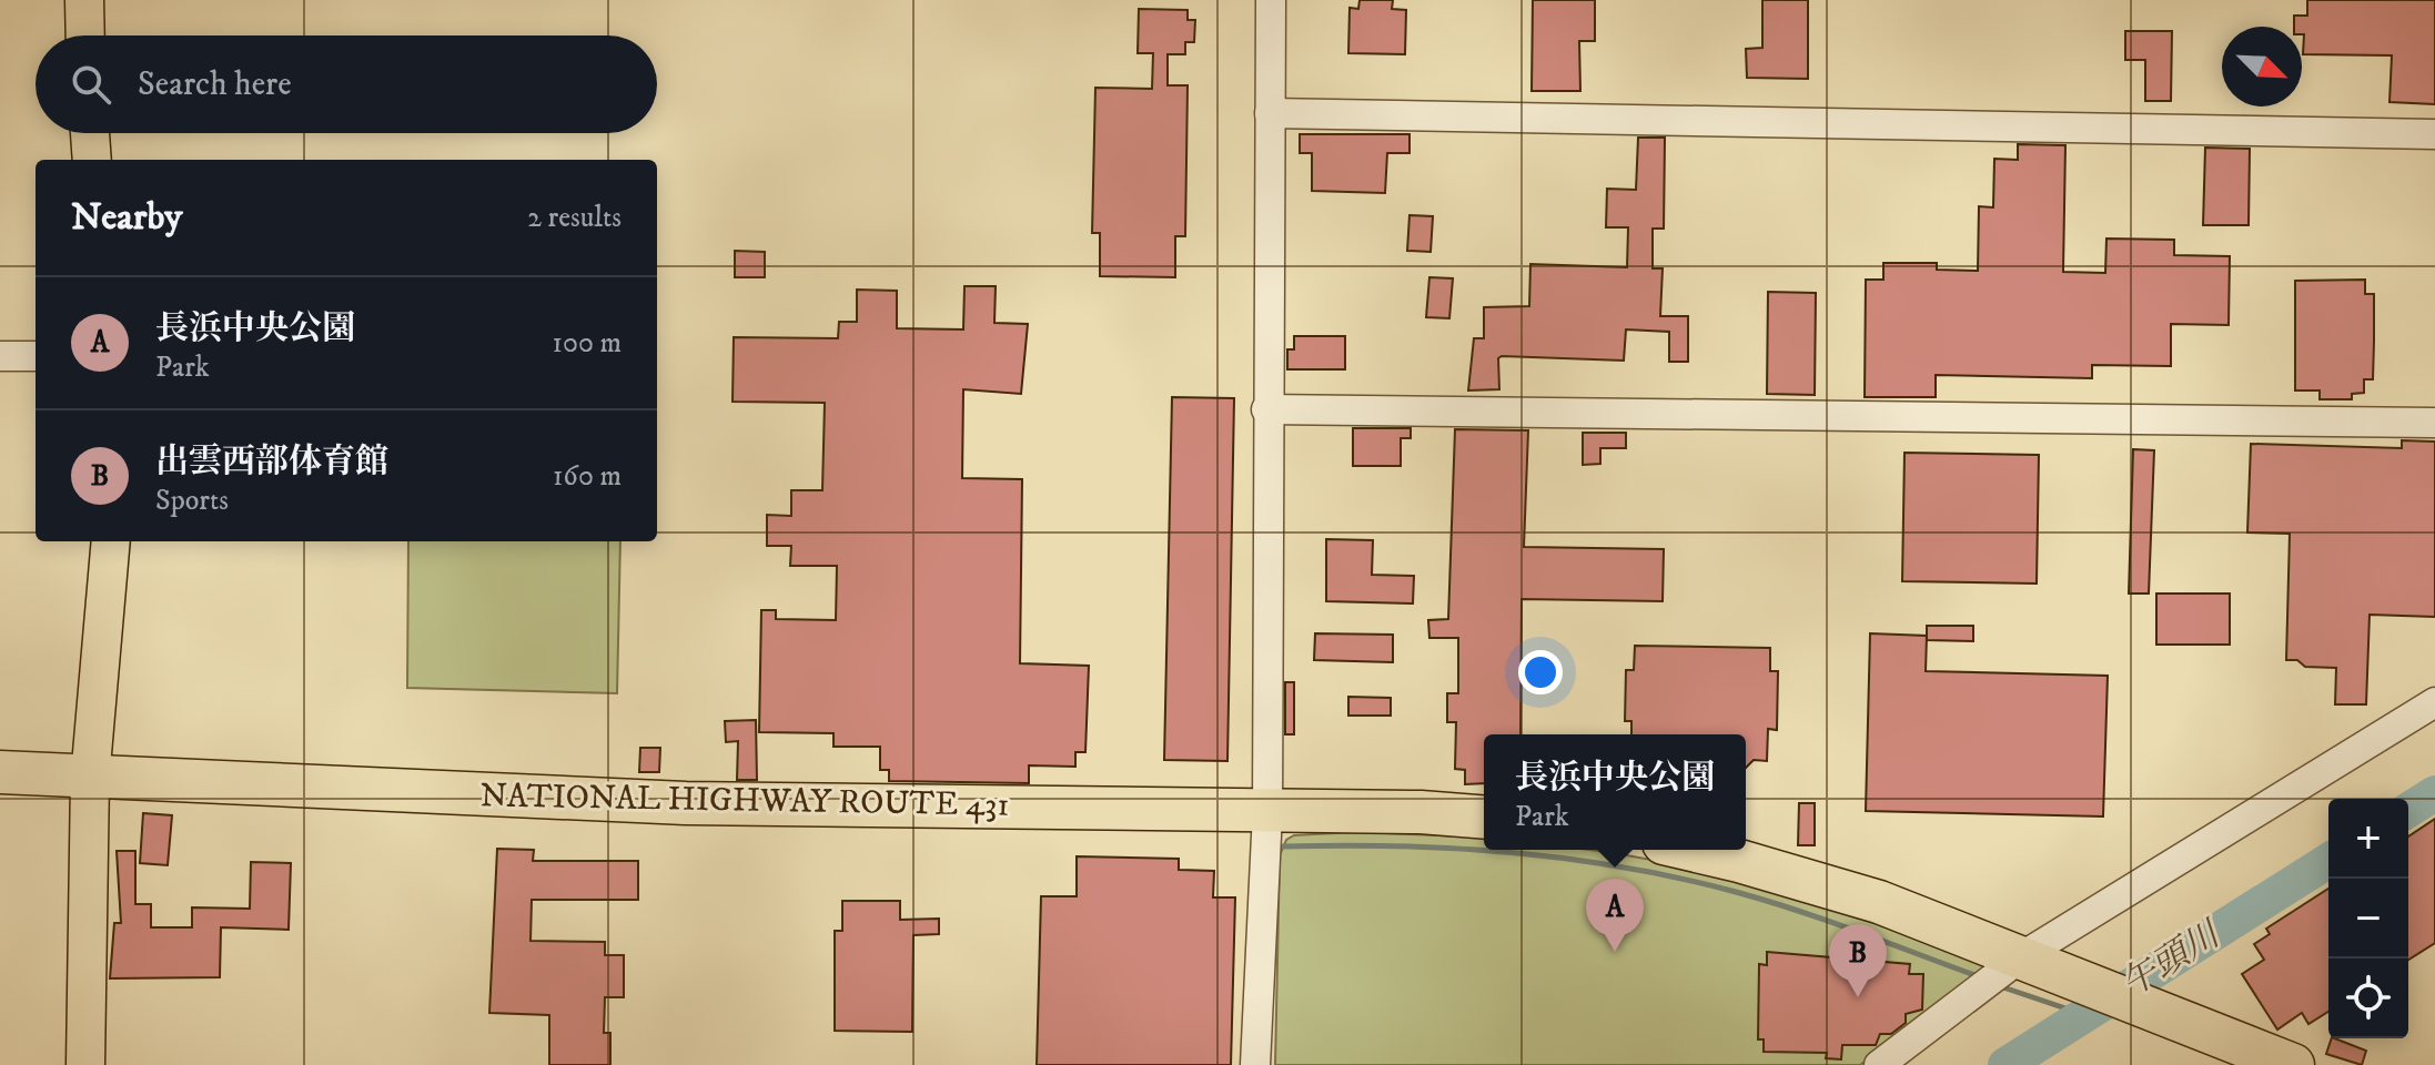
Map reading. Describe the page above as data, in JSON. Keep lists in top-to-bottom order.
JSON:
{
  "streets": {
    "highway": ["NATIONAL HIGHWAY ROUTE 431"]
  },
  "water": ["午頭川"],
  "north": "bottom right",
  "page": {
    "search": "Search here",
    "heading": ["Nearby", "2 results"],
    "list": [
      {
        "mark": "A",
        "name": "長浜中央公園",
        "note": "Park",
        "value": "100 m"
      },
      {
        "mark": "B",
        "name": "出雲西部体育館",
        "note": "Sports",
        "value": "160 m"
      }
    ],
    "popup": ["長浜中央公園", "Park"],
    "map_buttons": ["+", "−"],
    "pins": ["A", "B"]
  }
}
